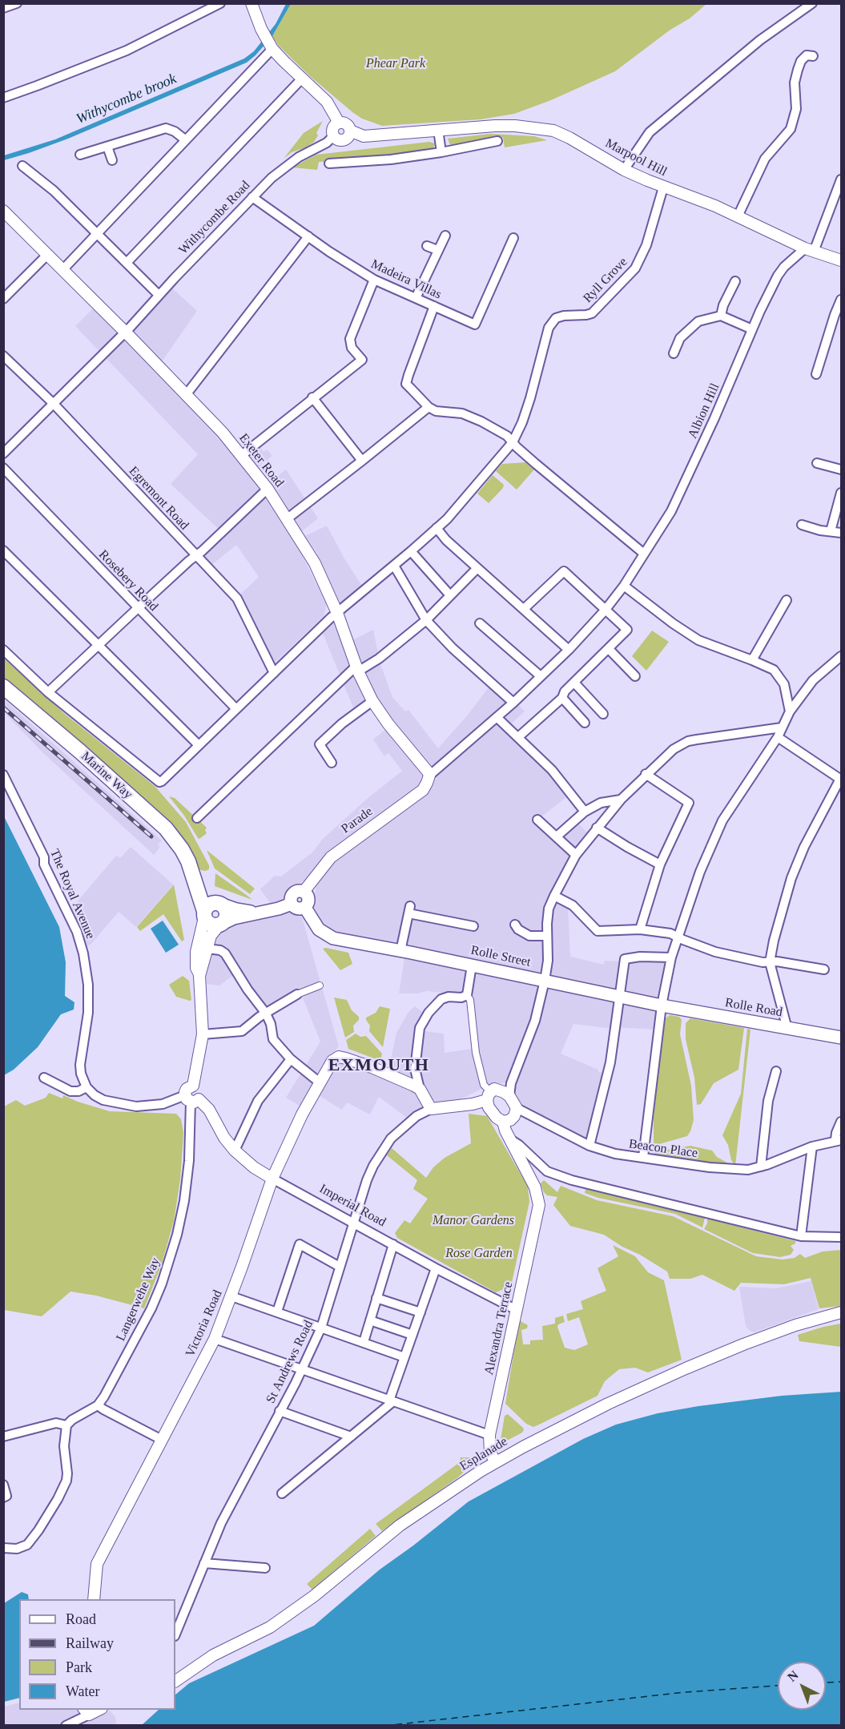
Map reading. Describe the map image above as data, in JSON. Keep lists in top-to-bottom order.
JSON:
{
  "streets": {
    "highway": ["Marine Way"],
    "main road": ["Rolle Street", "Rolle Road"],
    "street": [
      "Marpool Hill",
      "Withycombe Road",
      "Madeira Villas",
      "Ryll Grove",
      "Albion Hill",
      "Exeter Road",
      "Egremont Road",
      "Rosebery Road",
      "Parade",
      "The Royal Avenue",
      "Beacon Place",
      "Imperial Road",
      "Langerwehe Way",
      "Victoria Road",
      "Alexandra Terrace",
      "St Andrews Road",
      "Esplanade"
    ]
  },
  "crossings": [
    ["Marpool Hill", "Withycombe Road"],
    ["Marpool Hill", "Ryll Grove"],
    ["Marpool Hill", "Albion Hill"],
    ["Withycombe Road", "Madeira Villas"],
    ["Withycombe Road", "Exeter Road"],
    ["Withycombe Road", "Egremont Road"],
    ["Ryll Grove", "Exeter Road"],
    ["Ryll Grove", "Egremont Road"],
    ["Ryll Grove", "Rosebery Road"],
    ["Albion Hill", "Exeter Road"],
    ["Albion Hill", "Parade"],
    ["Exeter Road", "Parade"],
    ["Parade", "Rolle Street"],
    ["Rolle Street", "Rolle Road"],
    ["Beacon Place", "Alexandra Terrace"],
    ["Imperial Road", "Langerwehe Way"],
    ["Imperial Road", "Victoria Road"],
    ["Imperial Road", "Alexandra Terrace"],
    ["Imperial Road", "St Andrews Road"],
    ["Alexandra Terrace", "Esplanade"]
  ],
  "districts": ["EXMOUTH"],
  "water": ["Withycombe brook"],
  "parks": ["Phear Park", "Manor Gardens", "Rose Garden"],
  "legend": [
    "Road",
    "Railway",
    "Park",
    "Water"
  ],
  "north": "top left"
}
